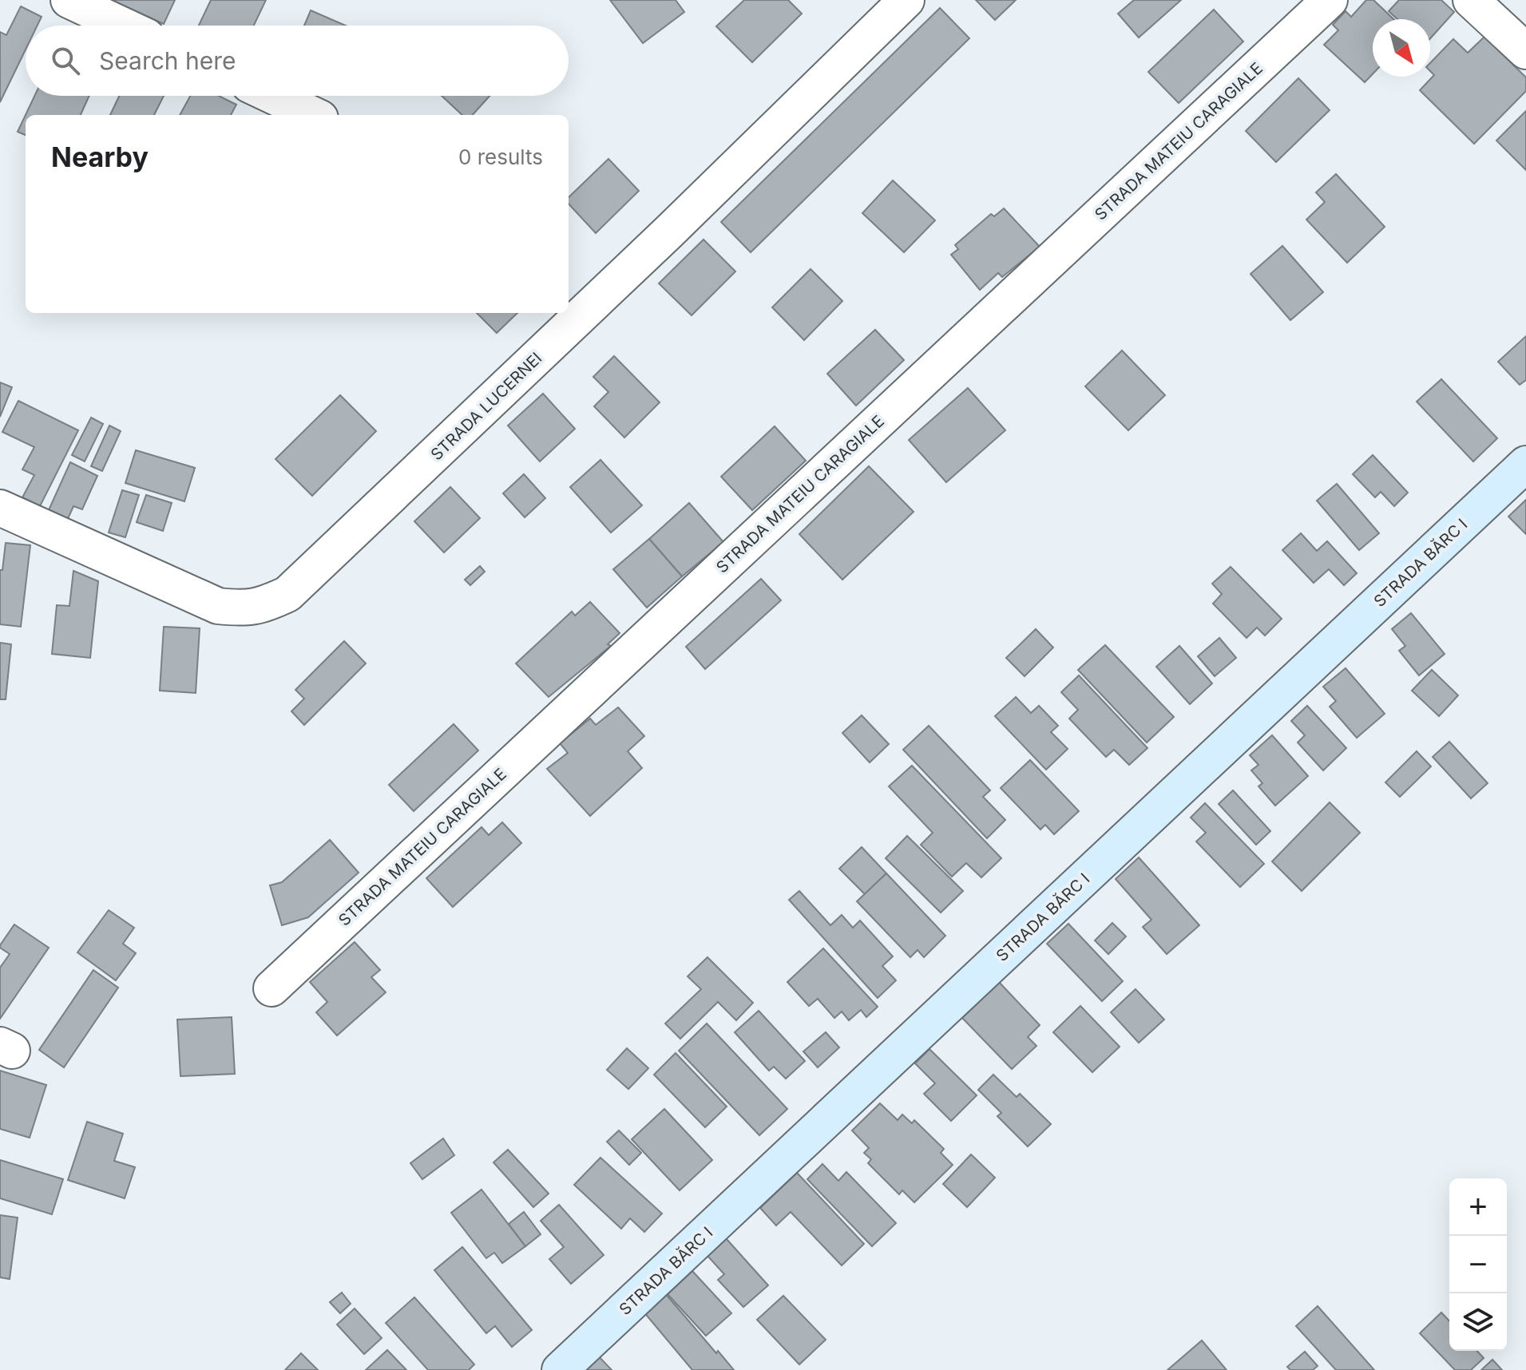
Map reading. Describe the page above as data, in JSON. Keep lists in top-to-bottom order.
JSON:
{
  "streets": {
    "street": ["STRADA MATEIU CARAGIALE", "STRADA LUCERNEI", "STRADA BĂRC I"]
  },
  "north": "bottom right",
  "page": {
    "search": "Search here",
    "heading": ["Nearby", "0 results"],
    "map_buttons": ["+", "−"]
  }
}
